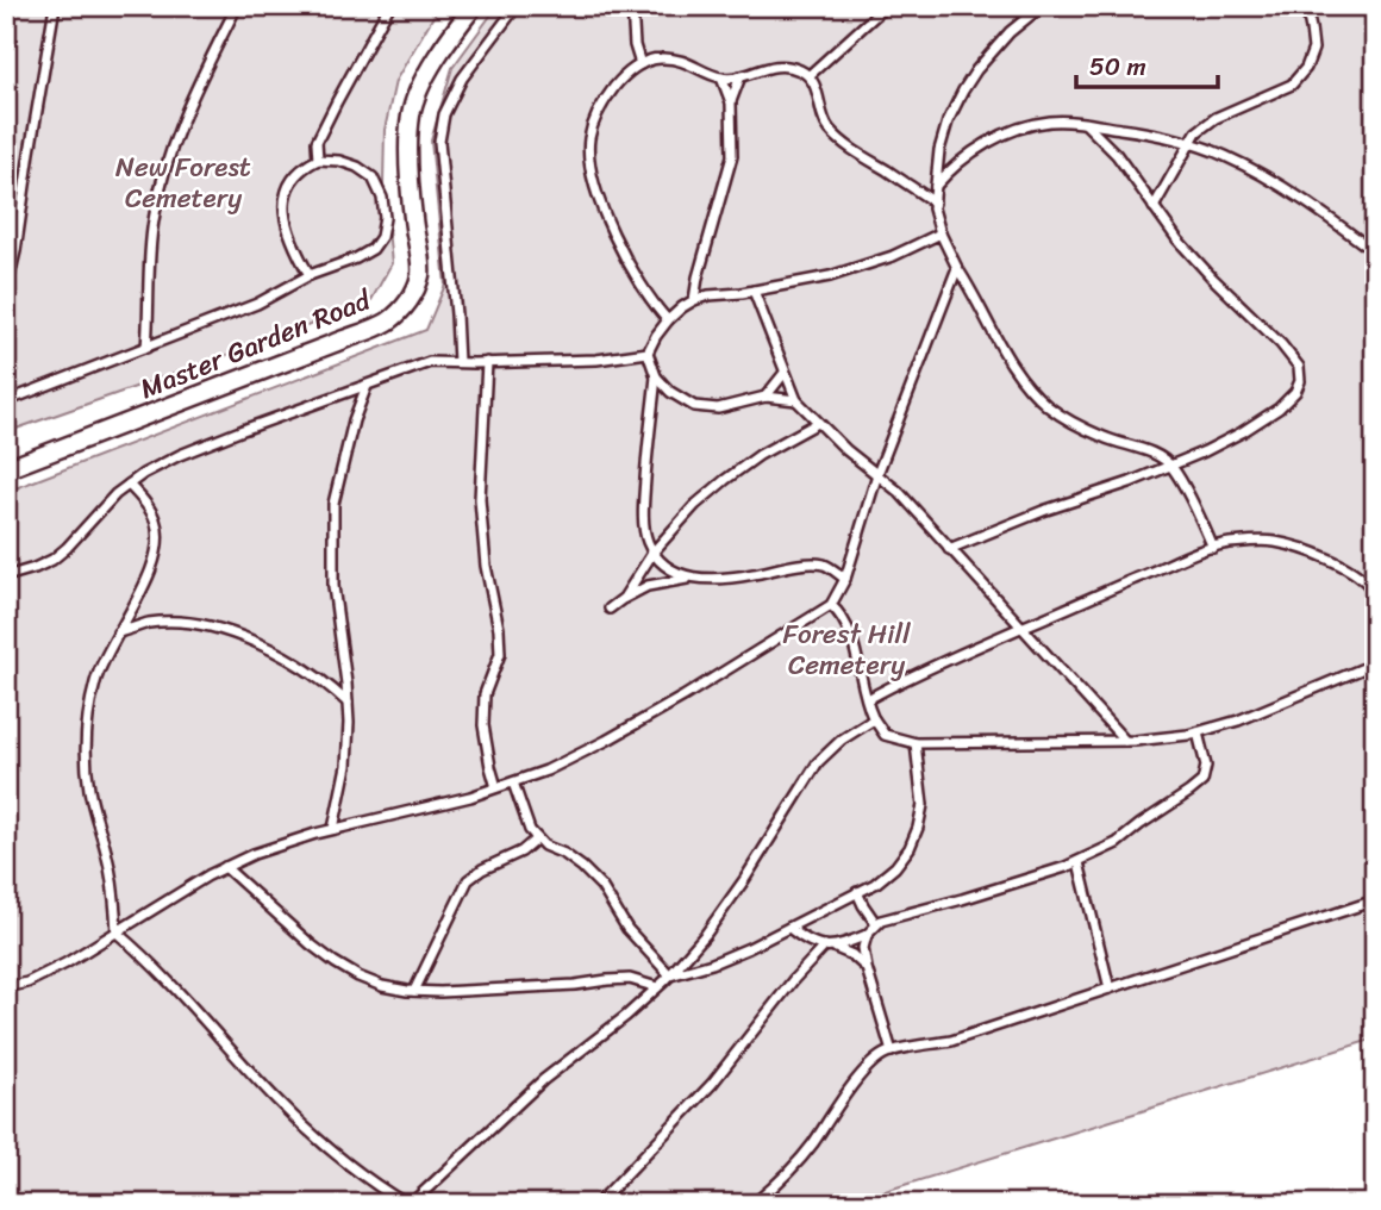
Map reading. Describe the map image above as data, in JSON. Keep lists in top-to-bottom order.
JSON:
{
  "streets": {
    "street": ["Master Garden Road"]
  },
  "parks": ["New Forest Cemetery", "Forest Hill Cemetery"],
  "scale_bar": "50 m"
}
